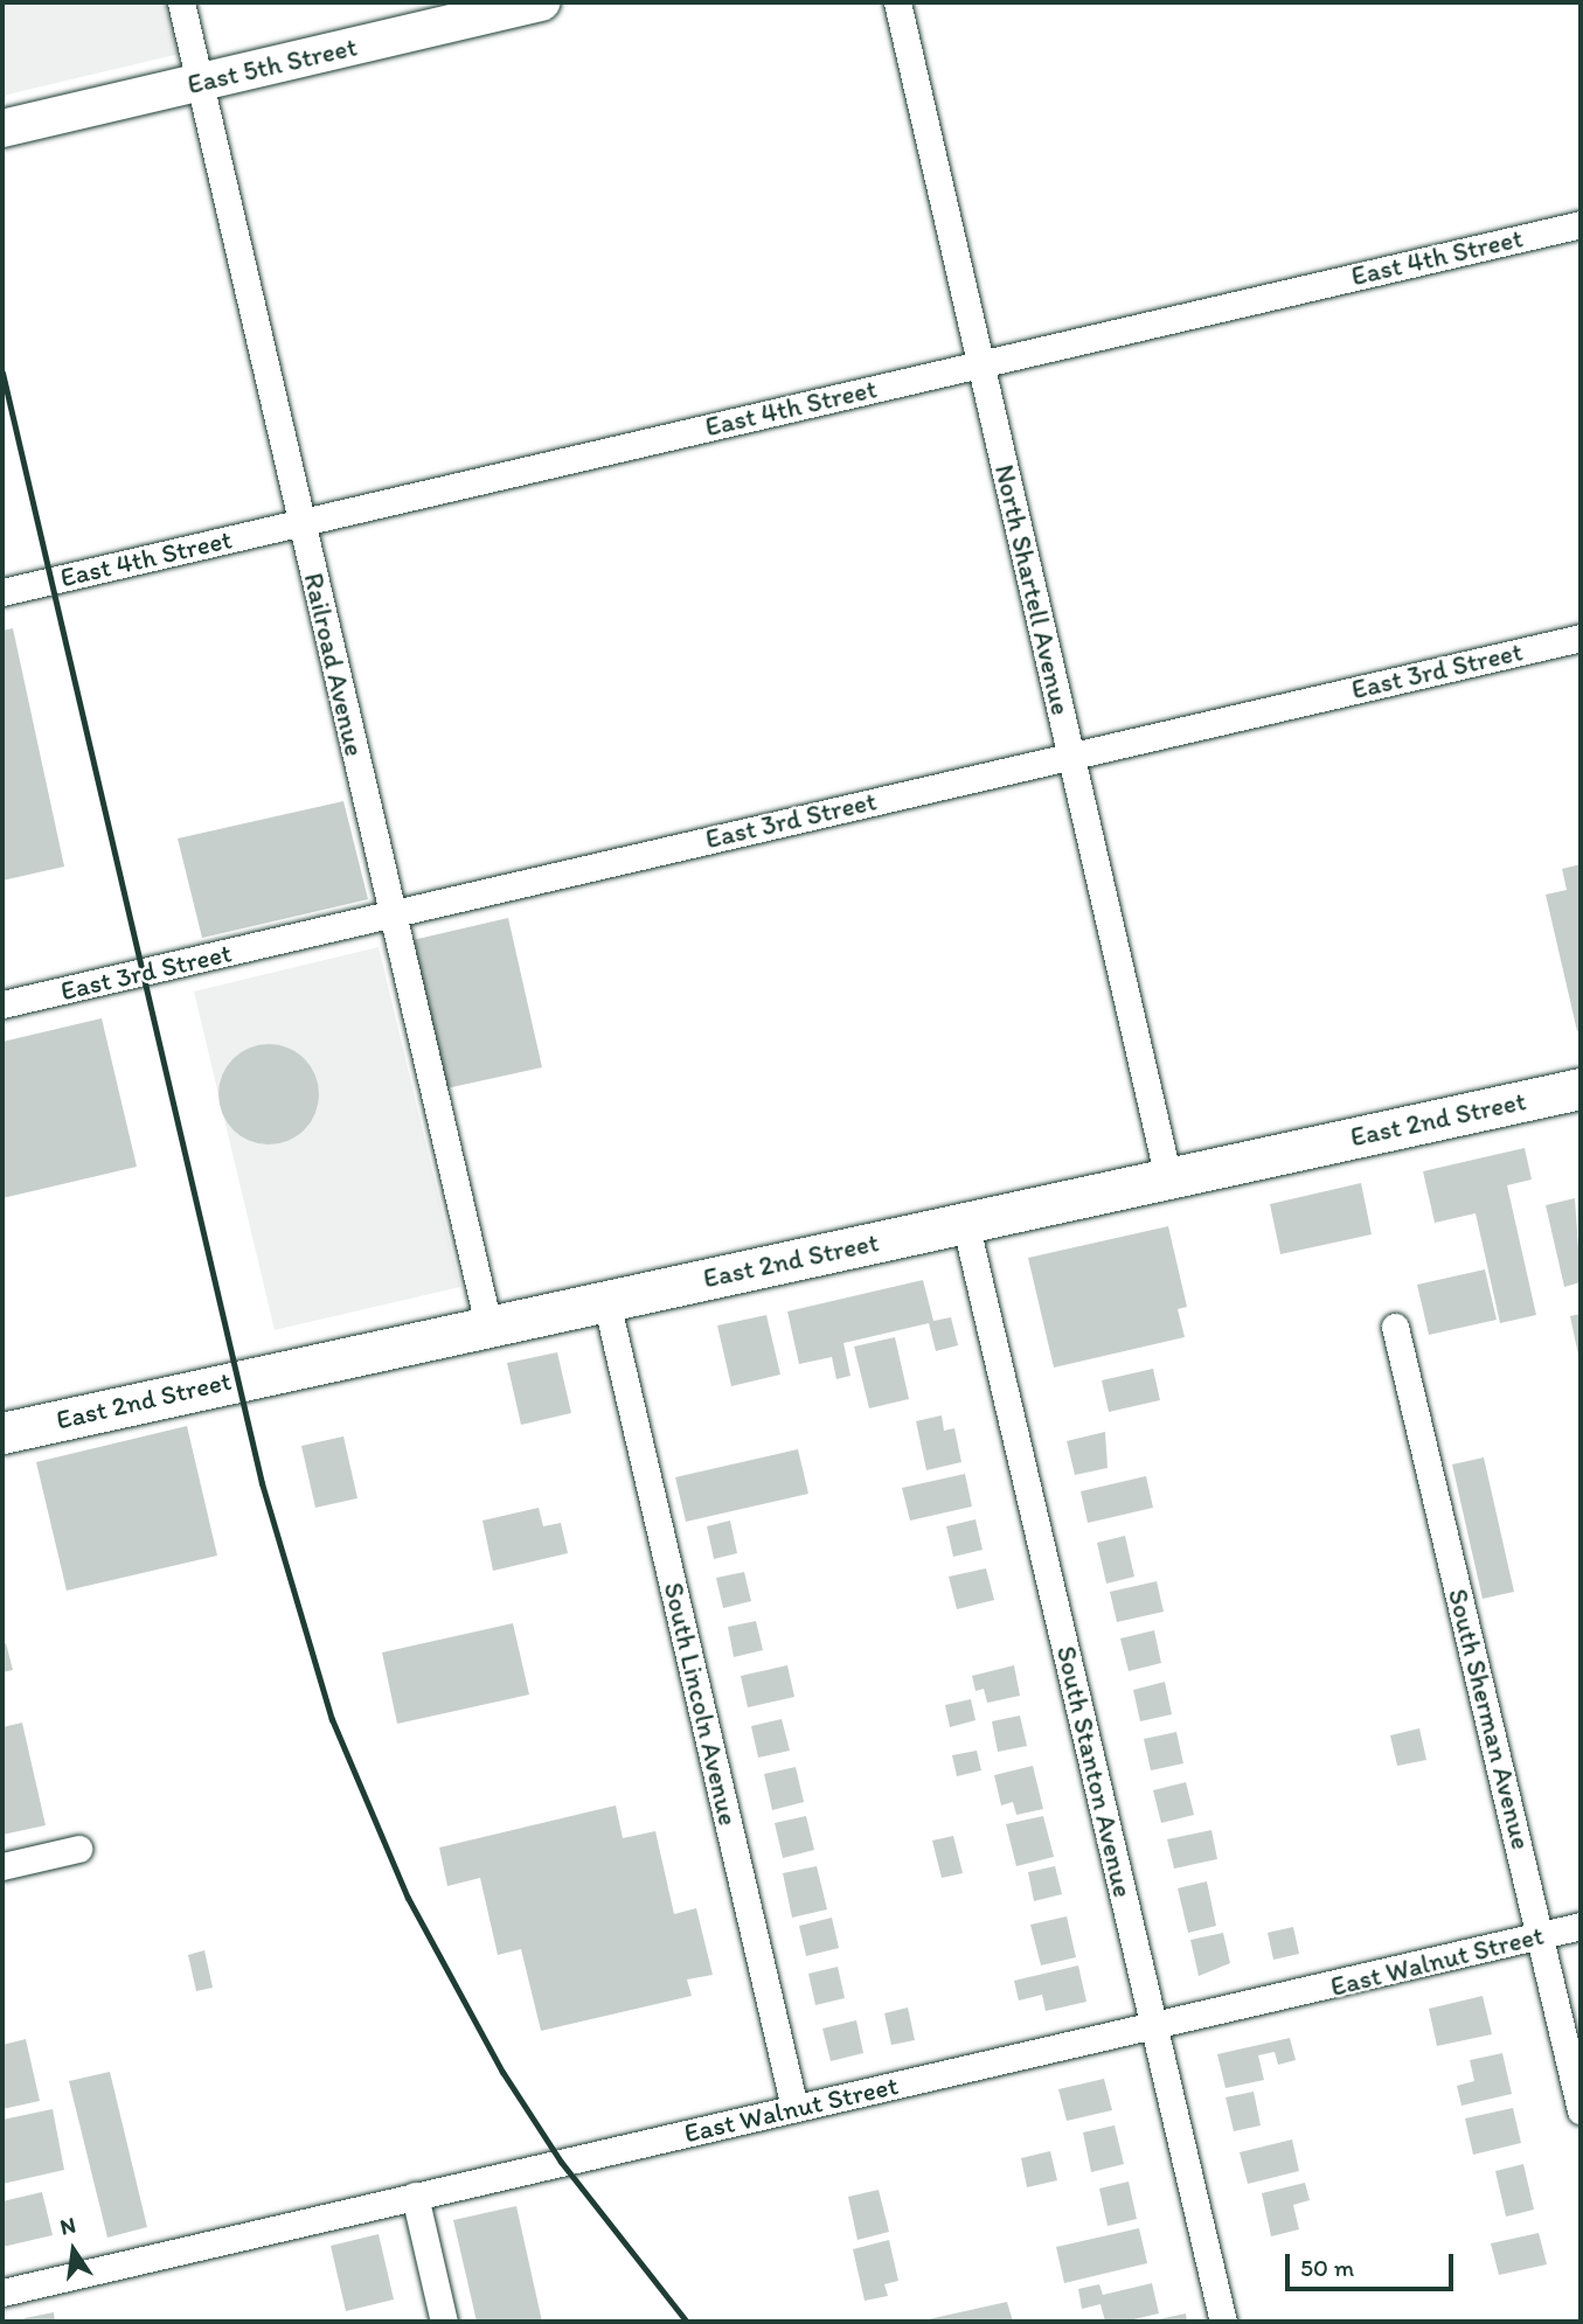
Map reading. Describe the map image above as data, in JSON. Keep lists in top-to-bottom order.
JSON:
{
  "streets": {
    "main road": ["East 2nd Street"],
    "street": [
      "East 5th Street",
      "East 4th Street",
      "North Shartell Avenue",
      "Railroad Avenue",
      "East 3rd Street",
      "South Lincoln Avenue",
      "South Sherman Avenue",
      "South Stanton Avenue",
      "East Walnut Street"
    ]
  },
  "crossings": [
    ["East 5th Street", "Railroad Avenue"],
    ["East 4th Street", "North Shartell Avenue"],
    ["East 4th Street", "Railroad Avenue"],
    ["North Shartell Avenue", "East 3rd Street"],
    ["North Shartell Avenue", "East 2nd Street"],
    ["Railroad Avenue", "East 3rd Street"],
    ["Railroad Avenue", "East 2nd Street"],
    ["East 2nd Street", "South Lincoln Avenue"],
    ["East 2nd Street", "South Stanton Avenue"],
    ["South Lincoln Avenue", "East Walnut Street"],
    ["South Sherman Avenue", "East Walnut Street"],
    ["South Stanton Avenue", "East Walnut Street"]
  ],
  "scale_bar": "50 m",
  "north": "top"
}
